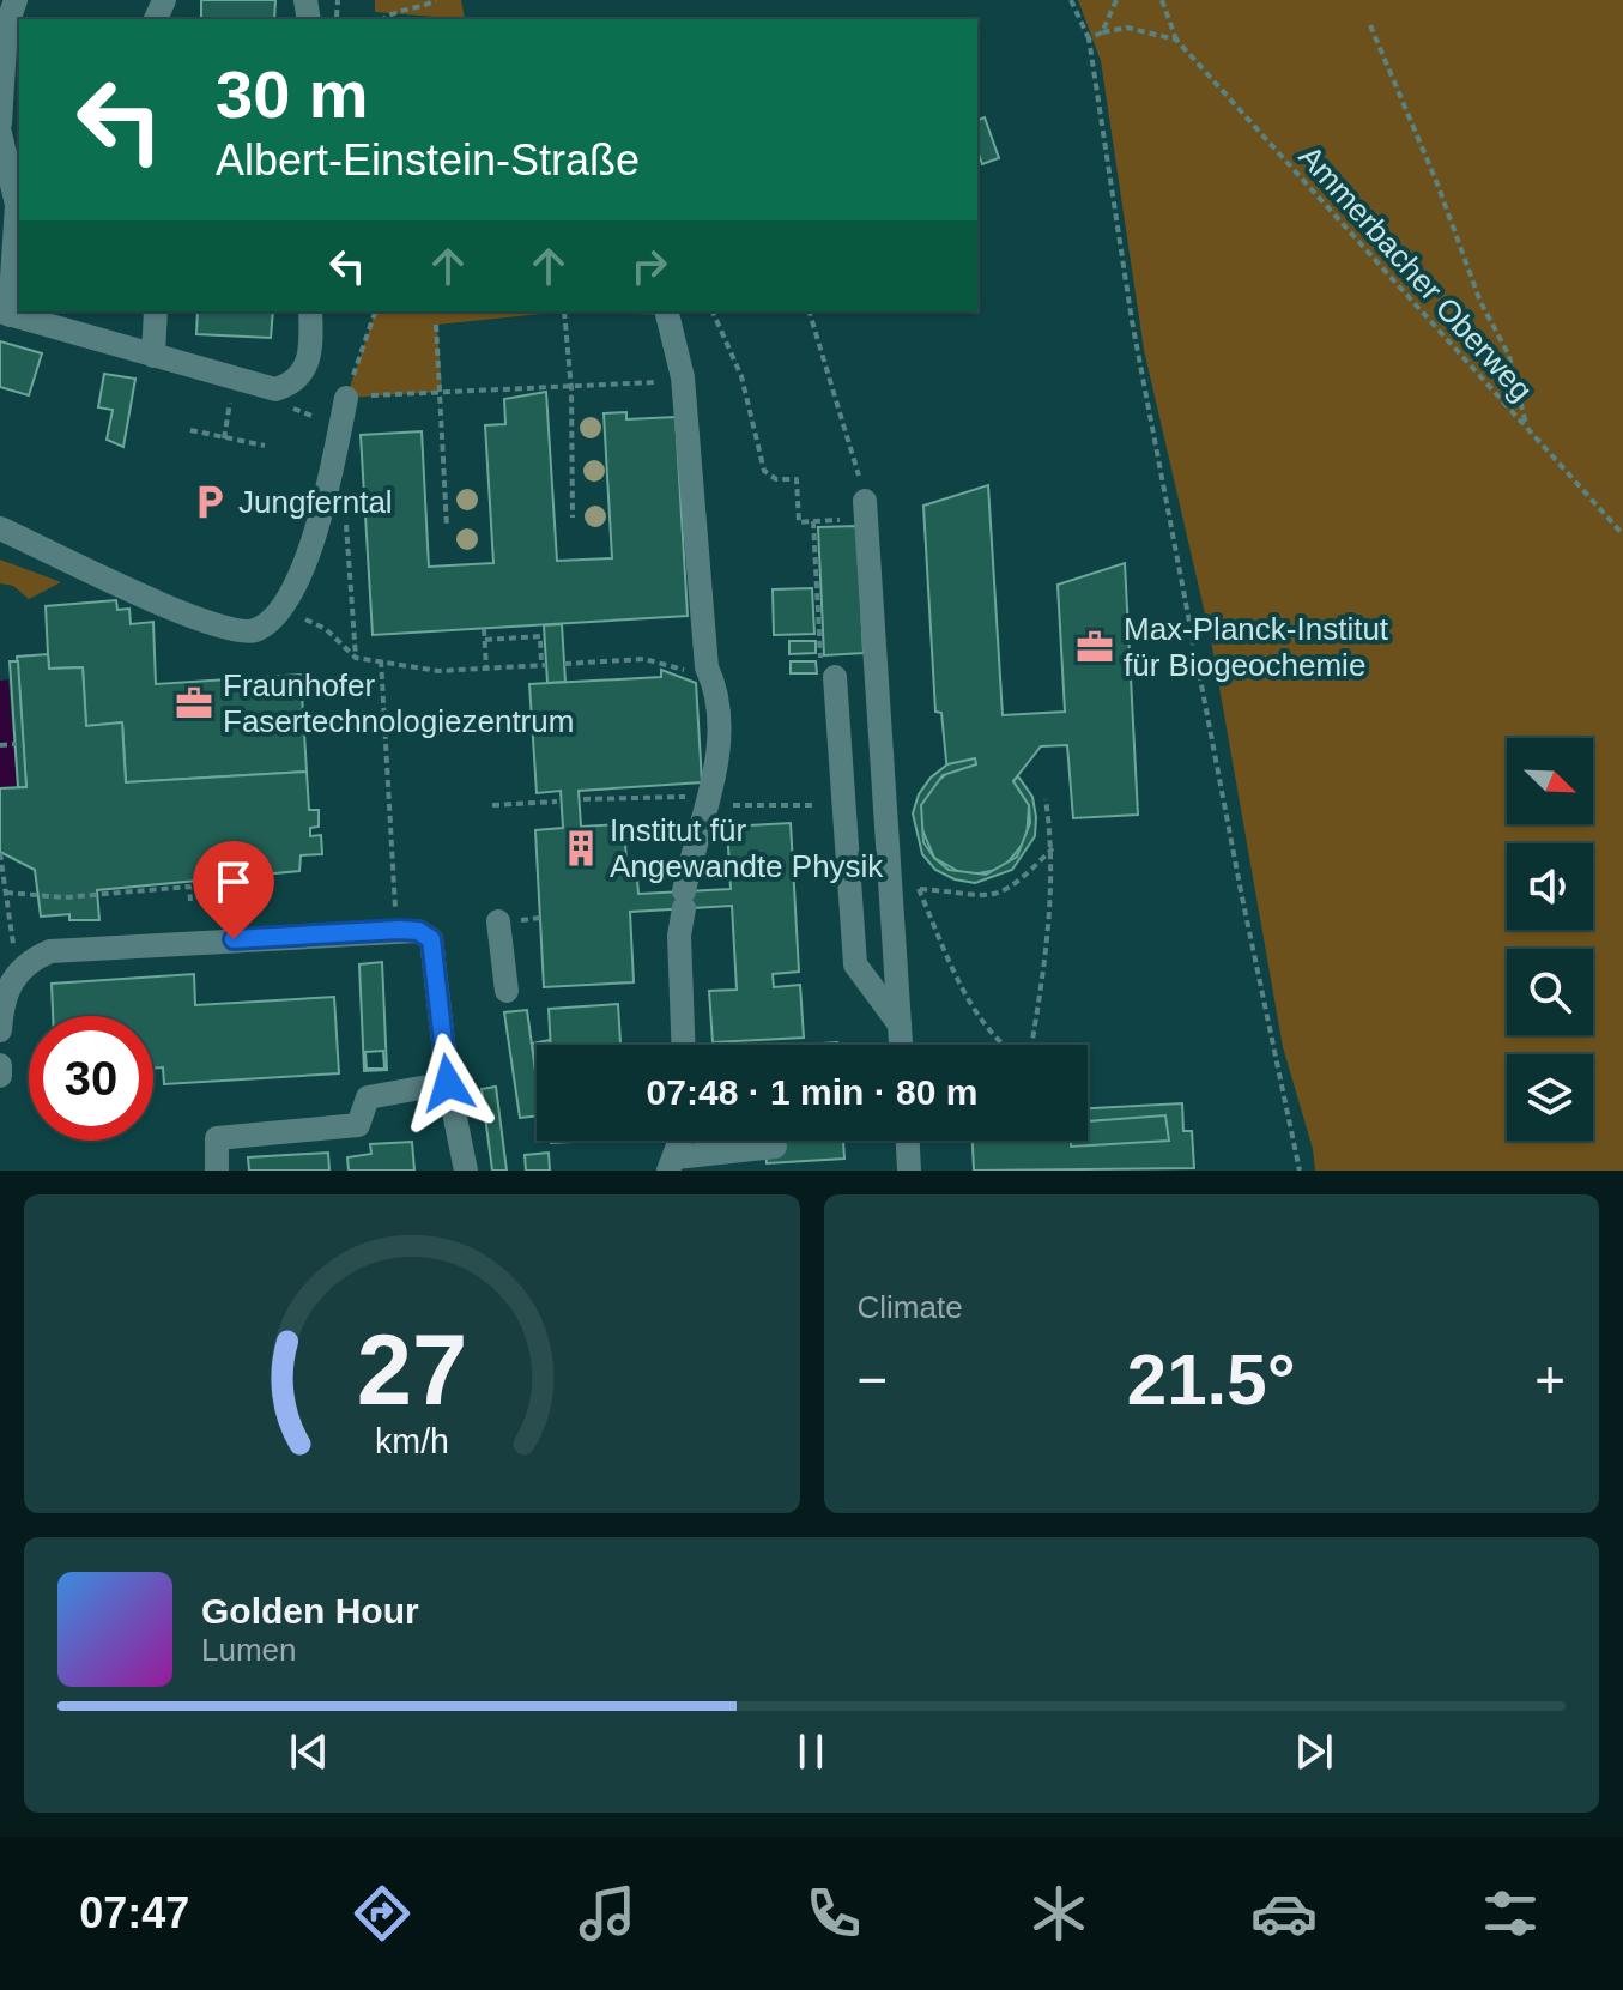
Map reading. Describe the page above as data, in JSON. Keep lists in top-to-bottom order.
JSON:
{
  "streets": {
    "path": ["Ammerbacher Oberweg"]
  },
  "places": {
    "parking": ["Jungferntal"],
    "office": ["Max-Planck-Institut für Biogeochemie", "Fraunhofer Fasertechnologiezentrum"],
    "building": ["Institut für Angewandte Physik"]
  },
  "north": "bottom right",
  "page": {
    "turn": ["30 m", "Albert-Einstein-Straße"],
    "limit": "30",
    "trip": "07:48 · 1 min · 80 m",
    "tile": "Climate",
    "heat": ["−", "21.5°", "+"],
    "song": ["Golden Hour", "Lumen"],
    "tabs": "07:47",
    "gauge": ["27", "km/h"]
  }
}
